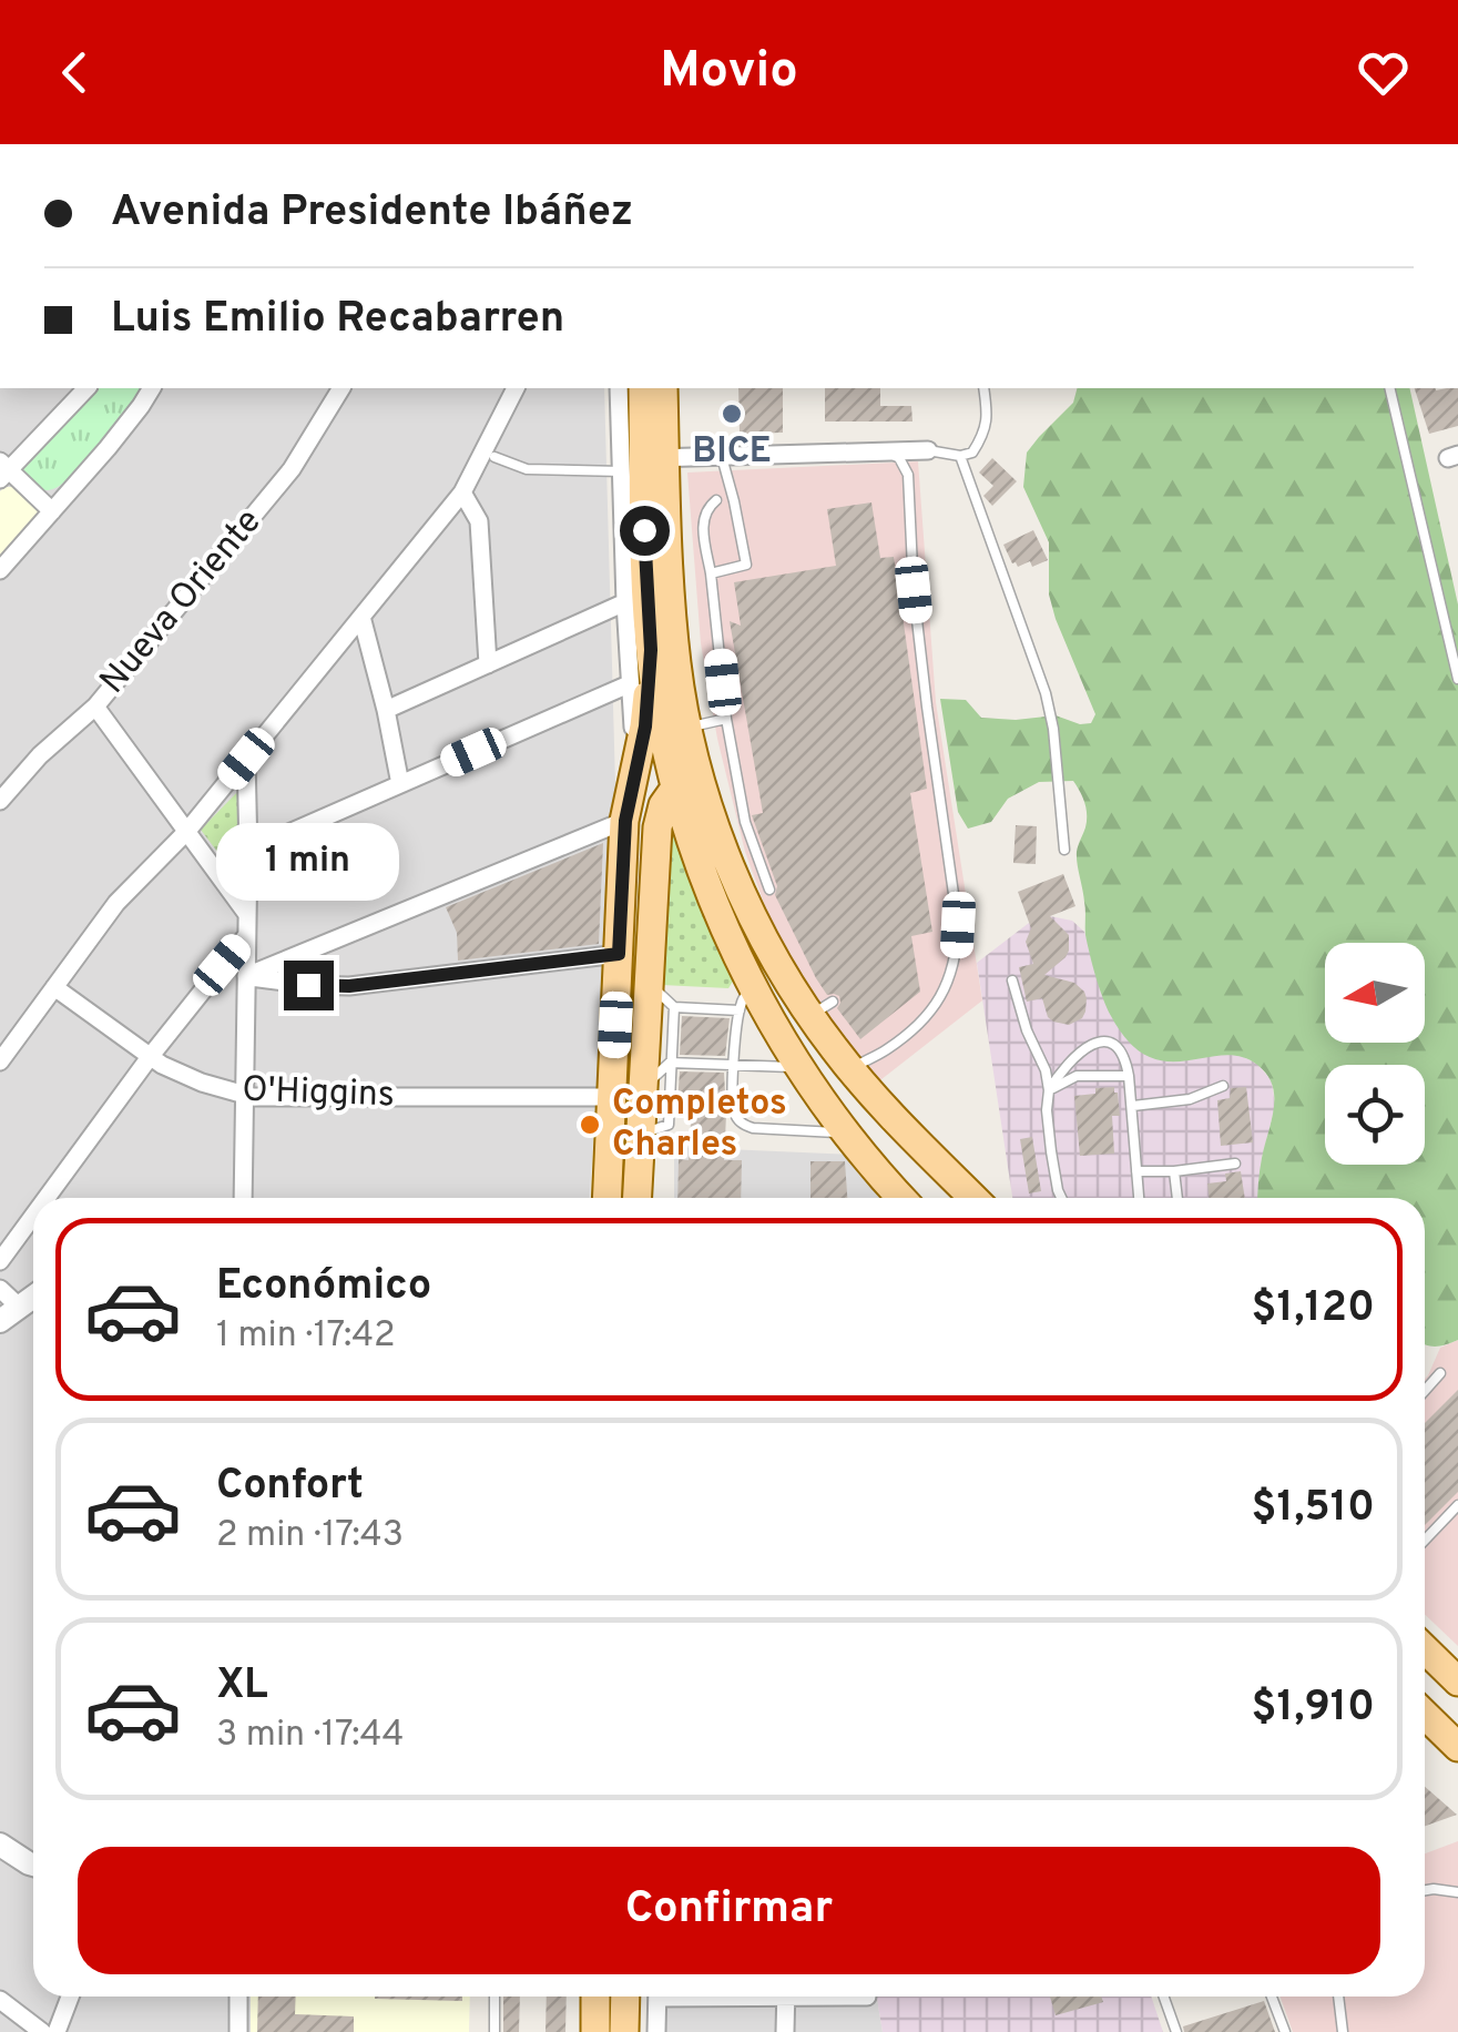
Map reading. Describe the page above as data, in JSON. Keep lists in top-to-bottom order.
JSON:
{
  "streets": {
    "street": ["Nueva Oriente", "O'Higgins"]
  },
  "places": ["BICE", "Completos Charles"],
  "north": "left",
  "page": {
    "header": "Movio",
    "banner": ["Avenida Presidente Ibáñez", "Luis Emilio Recabarren"],
    "bubble": "1 min",
    "list": [
      {
        "name": "Económico",
        "note": "1 min · 17:42",
        "value": "$1,120"
      },
      {
        "name": "Confort",
        "note": "2 min · 17:43",
        "value": "$1,510"
      },
      {
        "name": "XL",
        "note": "3 min · 17:44",
        "value": "$1,910"
      }
    ],
    "buttons": "Confirmar"
  }
}
